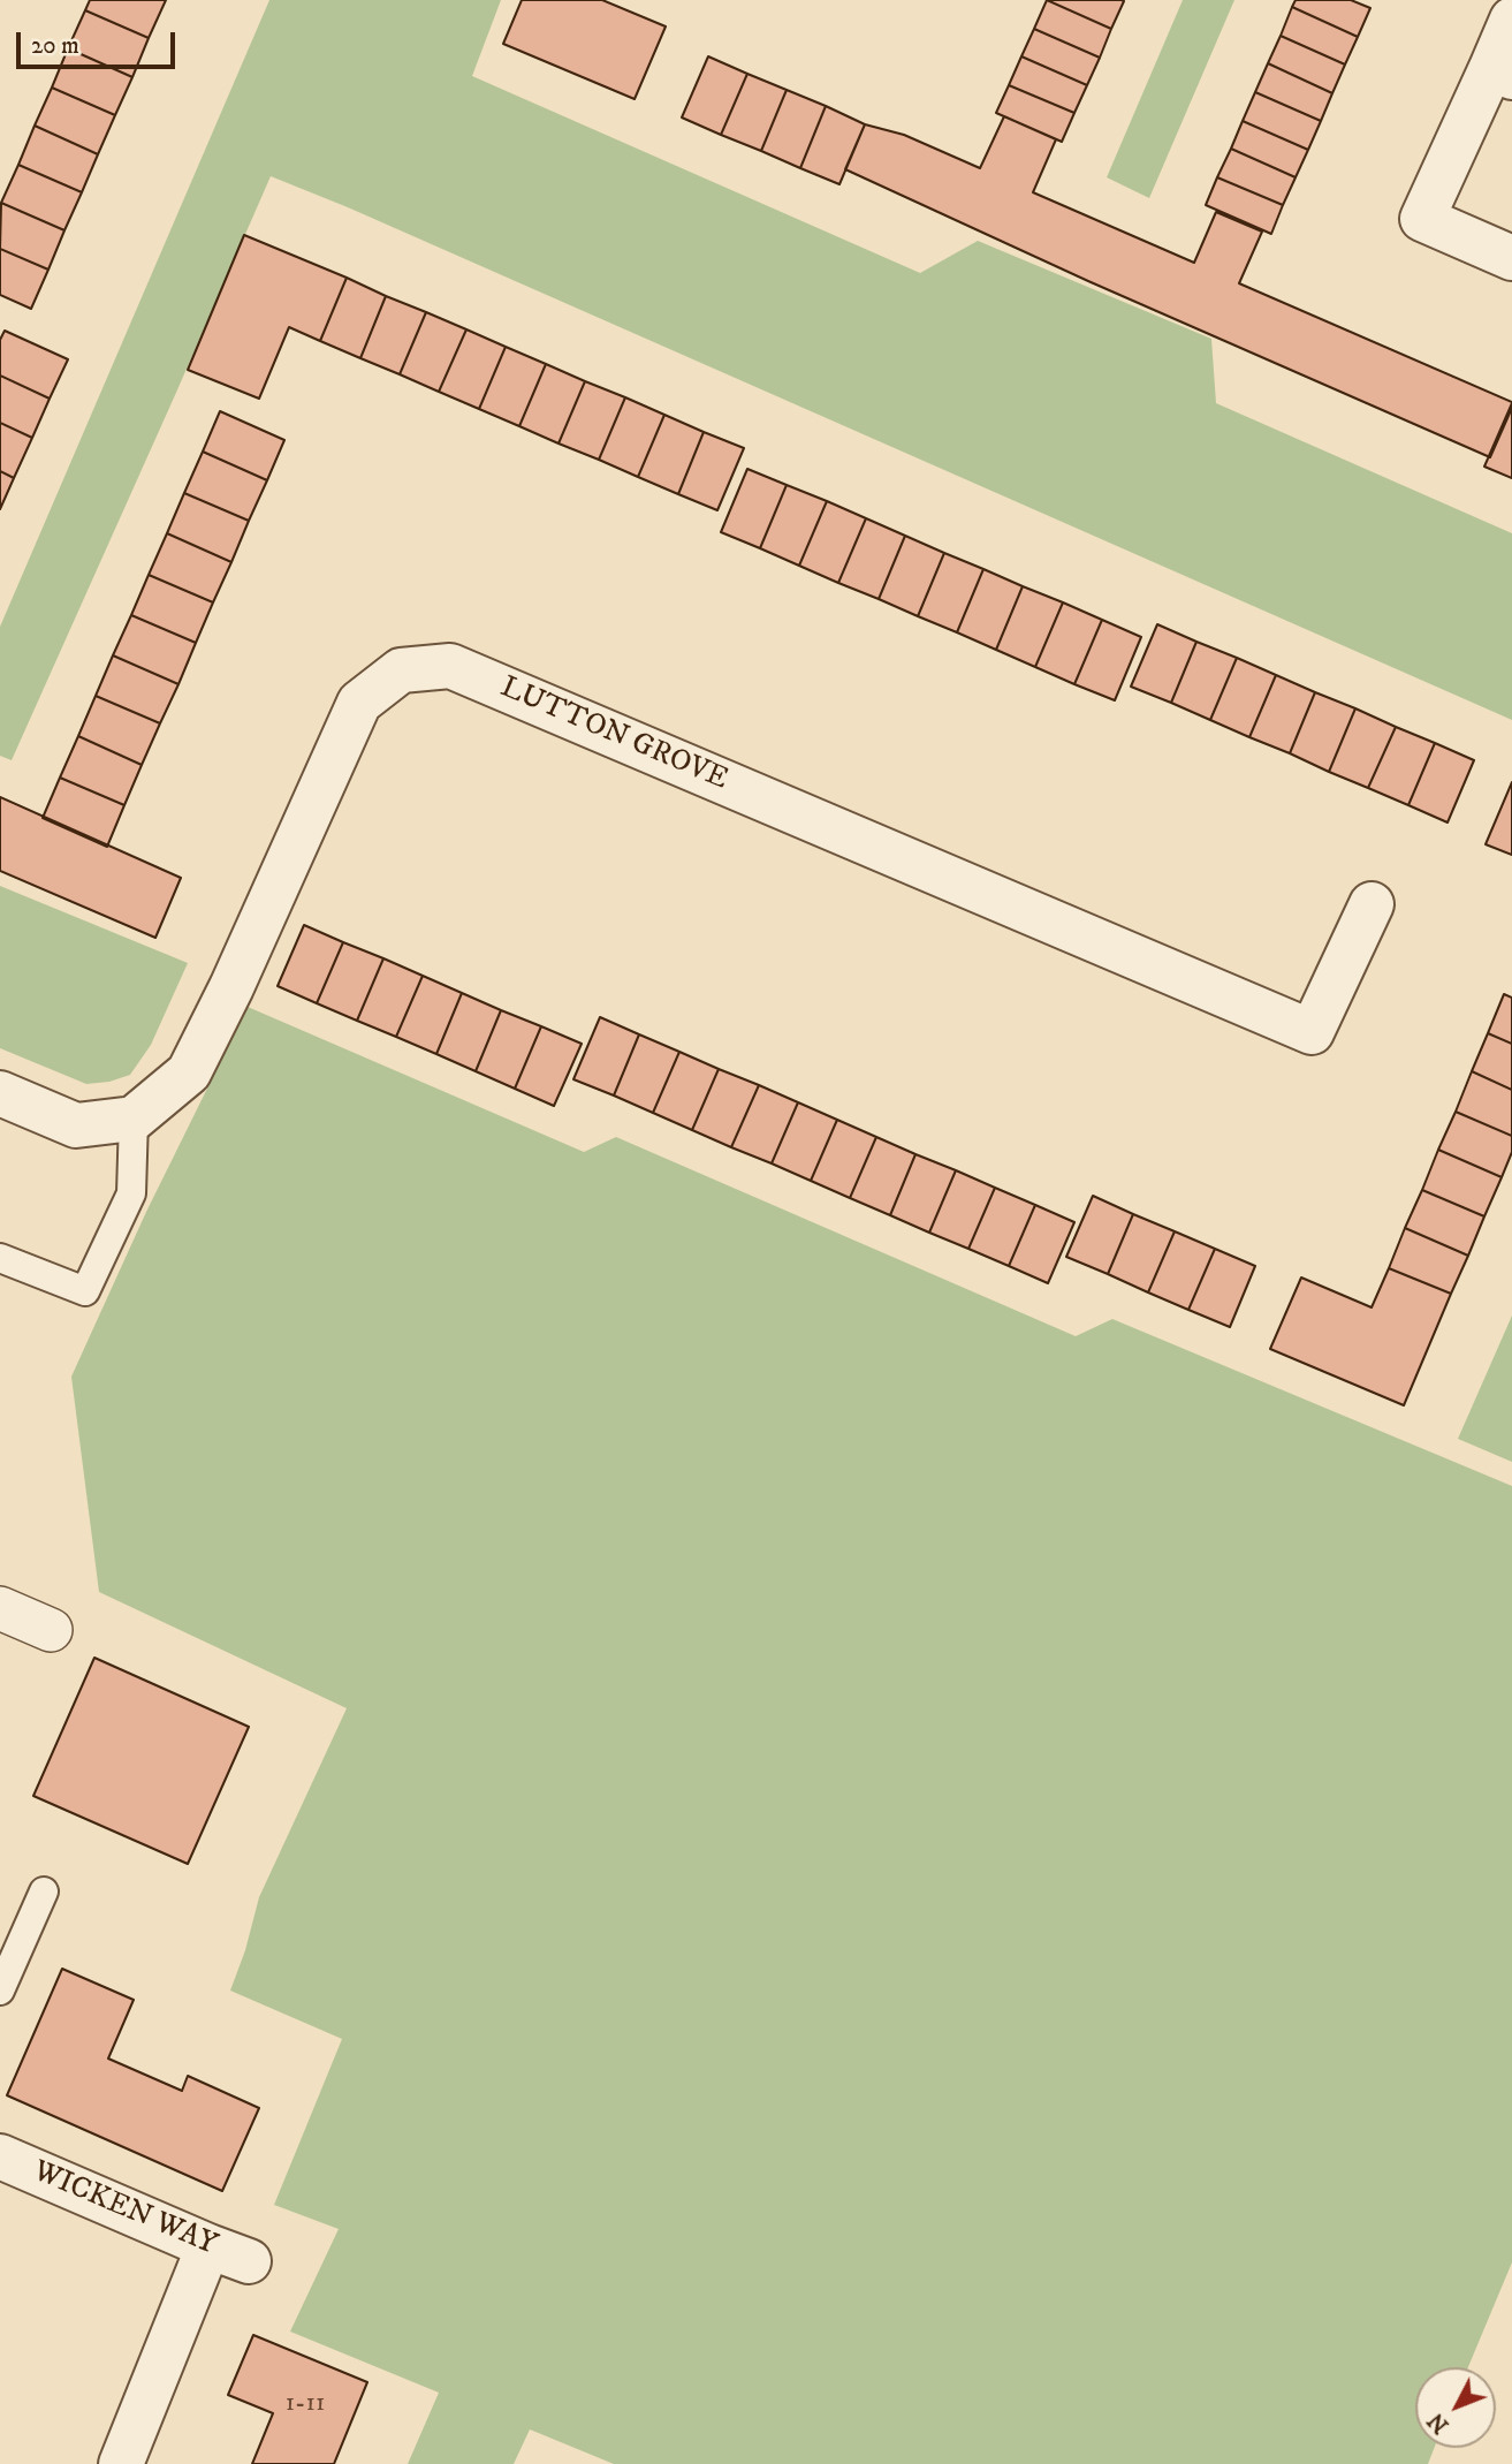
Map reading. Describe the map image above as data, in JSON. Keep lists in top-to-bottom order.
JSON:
{
  "streets": {
    "street": ["LUTTON GROVE", "WICKEN WAY"]
  },
  "house_numbers": ["1-11"],
  "scale_bar": "20 m",
  "north": "bottom left"
}
